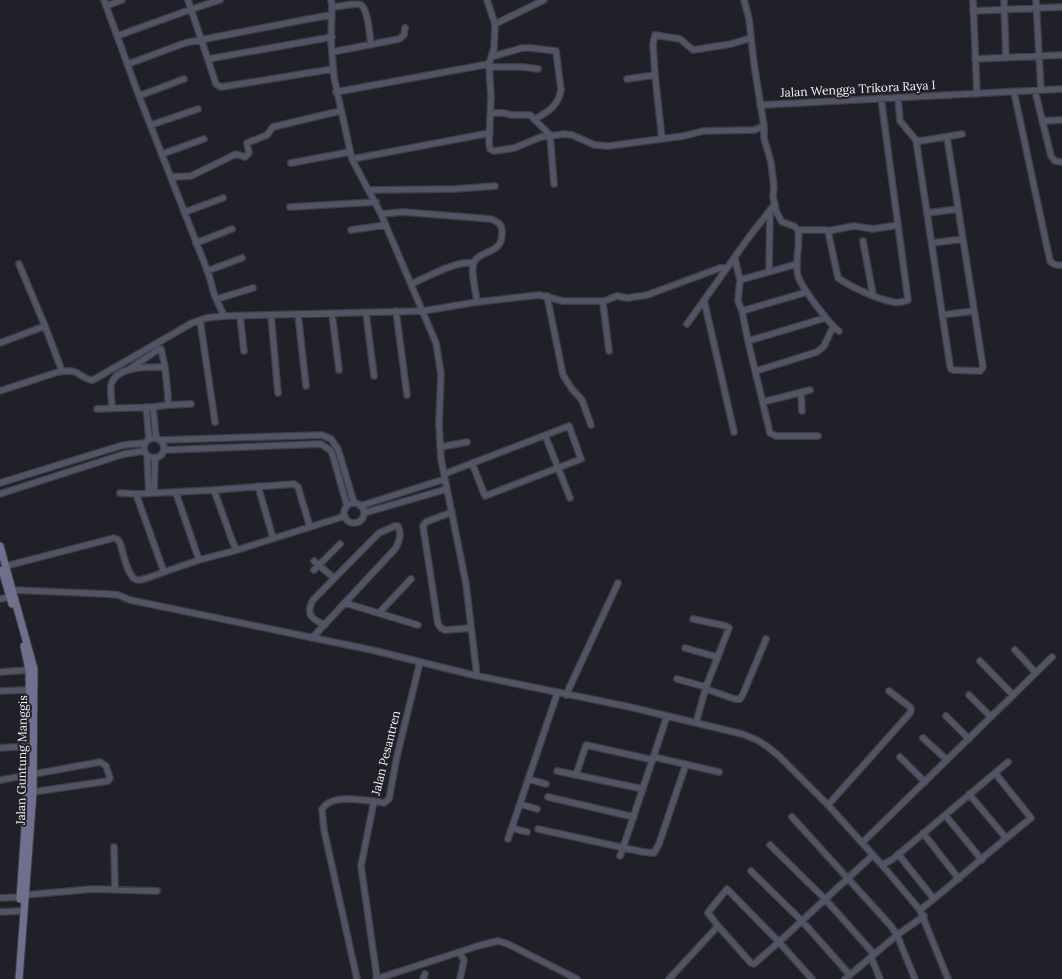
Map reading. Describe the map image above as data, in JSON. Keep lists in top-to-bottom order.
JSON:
{
  "streets": {
    "street": ["Jalan Wengga Trikora Raya I", "Jalan Pesantren", "Jalan Guntung Manggis"]
  }
}
